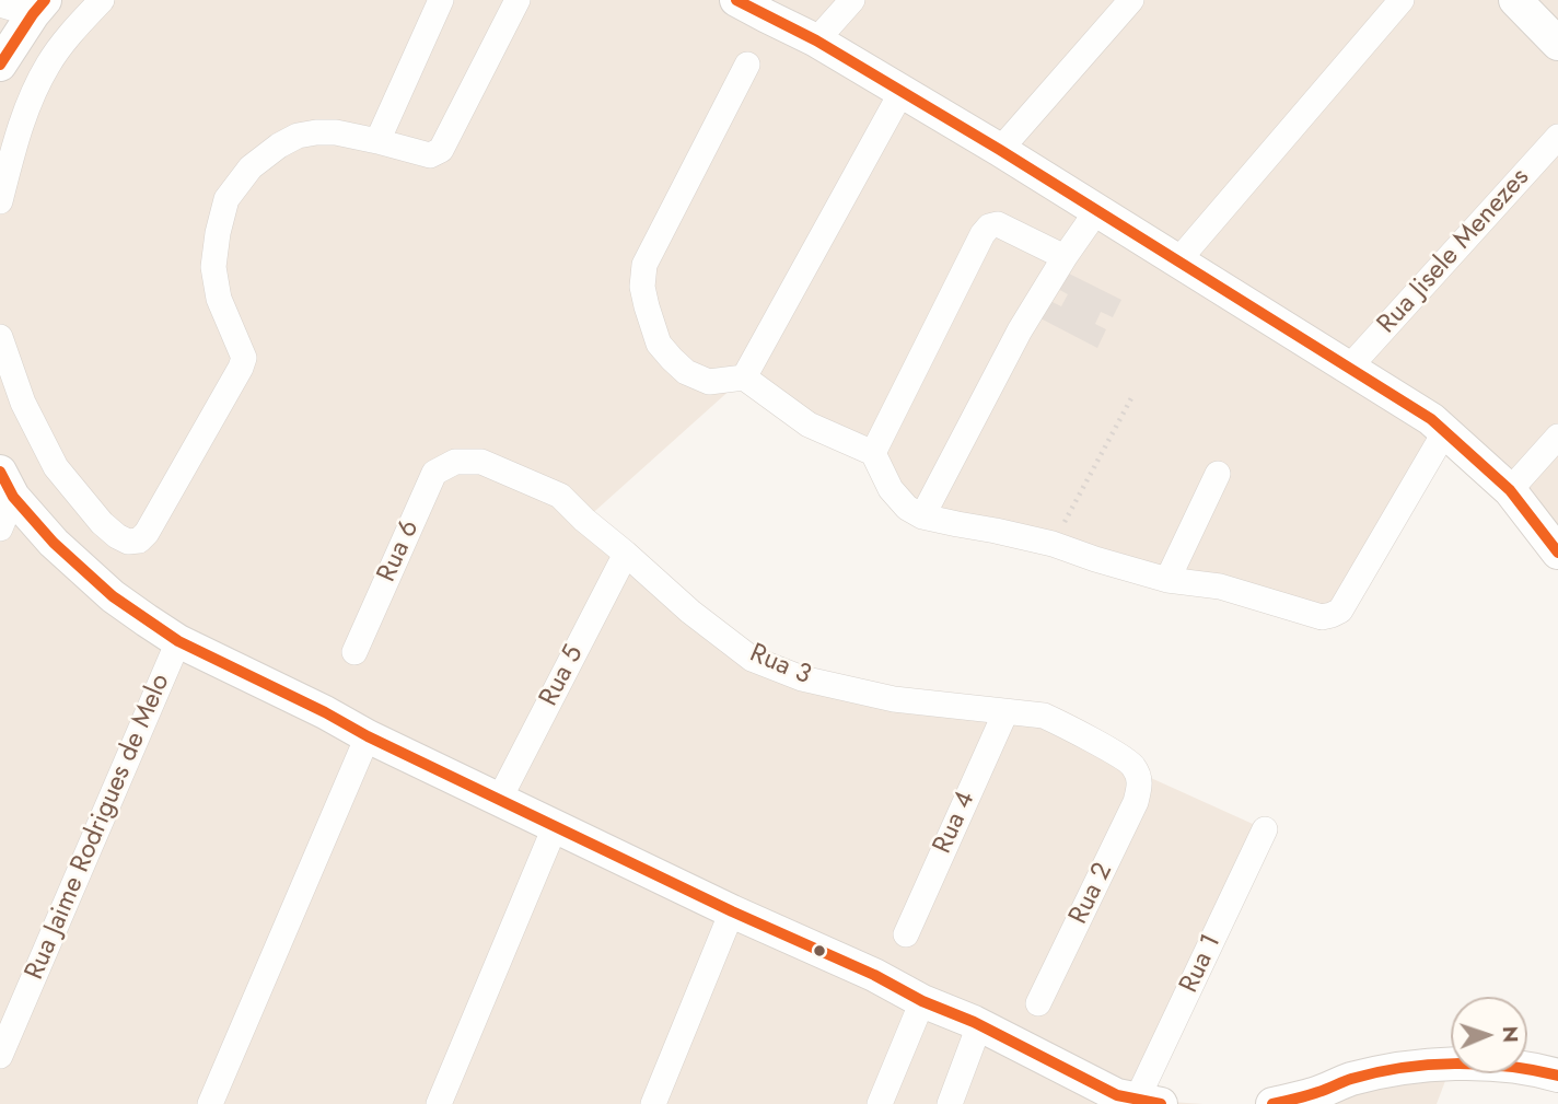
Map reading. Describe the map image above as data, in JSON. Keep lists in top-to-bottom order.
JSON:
{
  "streets": {
    "street": [
      "Rua Jisele Menezes",
      "Rua 6",
      "Rua 3",
      "Rua 5",
      "Rua 4",
      "Rua Jaime Rodrigues de Melo",
      "Rua 2",
      "Rua 1"
    ]
  },
  "crossings": [
    ["Rua 6", "Rua 3"],
    ["Rua 3", "Rua 5"],
    ["Rua 3", "Rua 4"],
    ["Rua 3", "Rua 2"]
  ],
  "north": "right"
}
